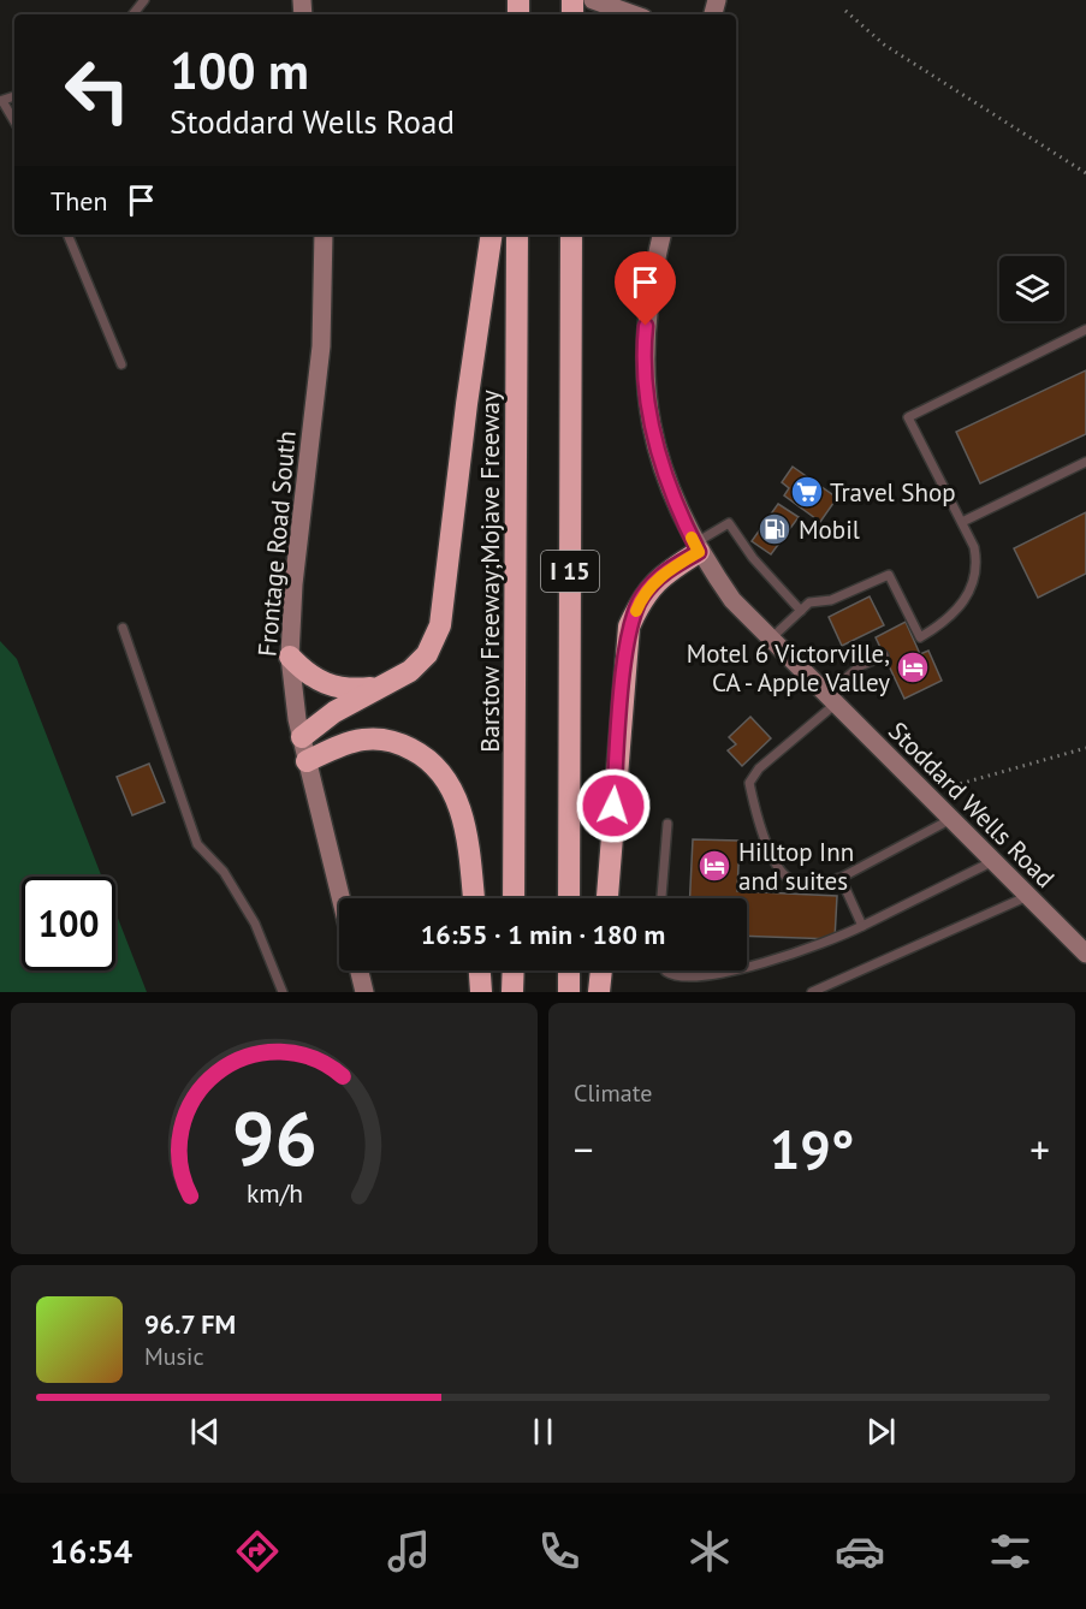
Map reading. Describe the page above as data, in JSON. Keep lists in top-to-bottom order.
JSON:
{
  "streets": {
    "highway": ["Barstow Freeway;Mojave Freeway", "I 15"],
    "street": ["Frontage Road South", "Stoddard Wells Road"]
  },
  "places": {
    "supermarket": ["Travel Shop"],
    "fuel station": ["Mobil"],
    "hotel": ["Motel 6 Victorville, CA - Apple Valley", "Hilltop Inn and suites"]
  },
  "page": {
    "turn": ["100 m", "Stoddard Wells Road"],
    "then": "Then",
    "limit": "100",
    "trip": "16:55 · 1 min · 180 m",
    "tile": "Climate",
    "heat": ["−", "19°", "+"],
    "song": ["96.7 FM", "Music"],
    "tabs": "16:54",
    "gauge": ["96", "km/h"]
  }
}
